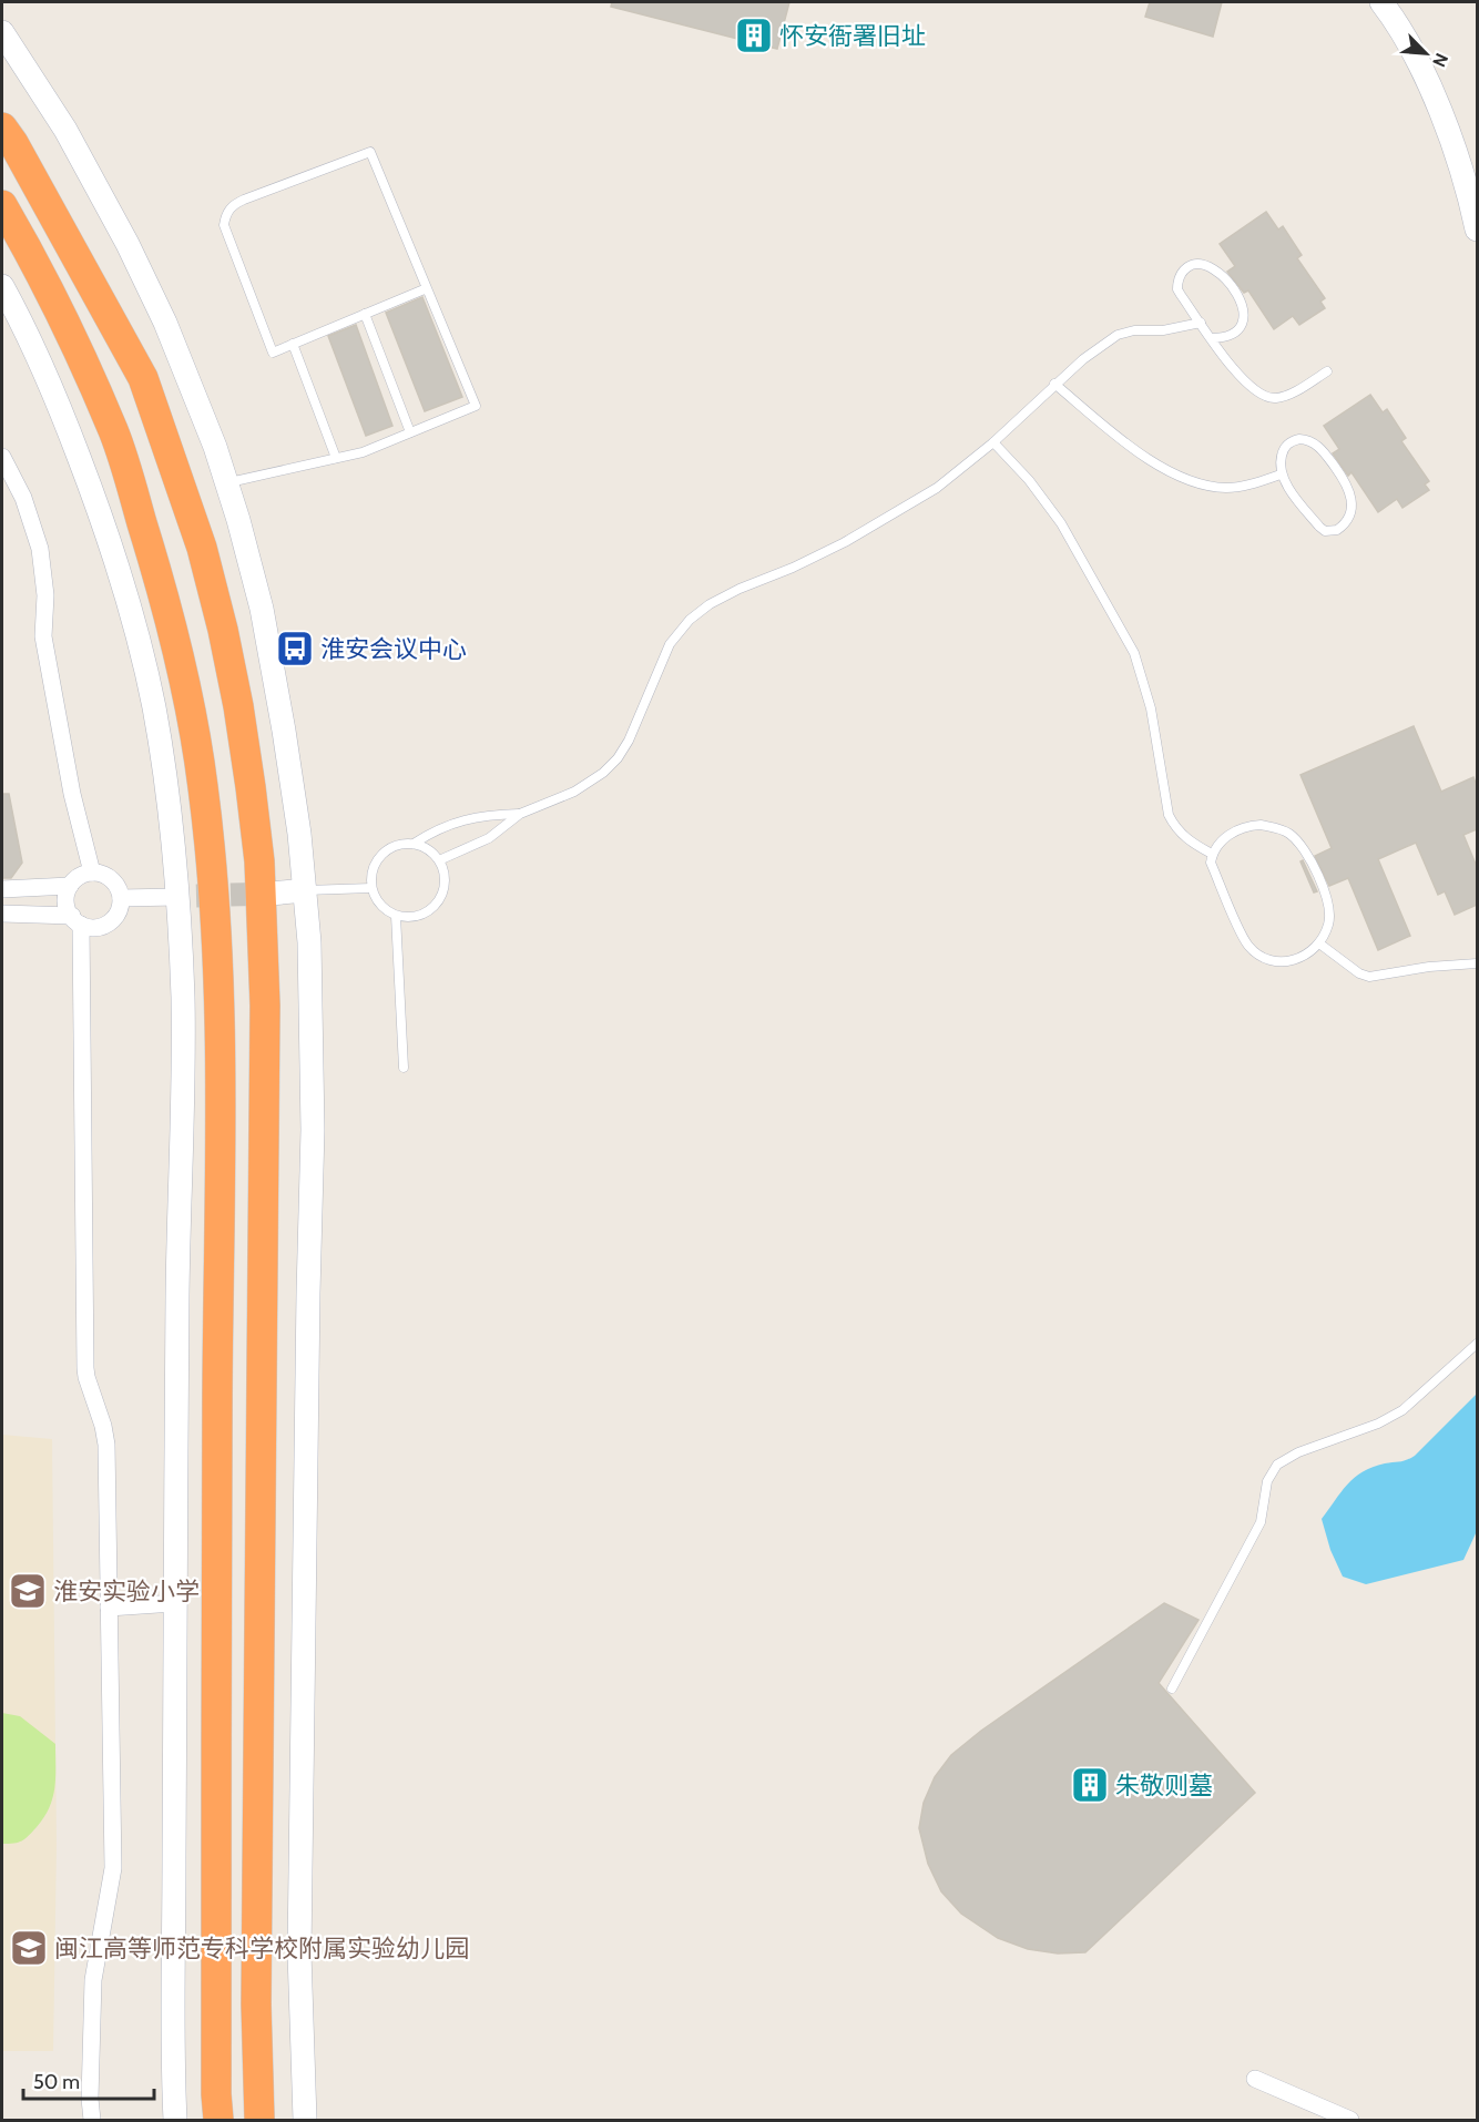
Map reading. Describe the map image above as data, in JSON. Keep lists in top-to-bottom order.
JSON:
{
  "places": {
    "building": ["怀安衙署旧址", "朱敬则墓"],
    "bus stop": ["淮安会议中心"],
    "school or university": ["淮安实验小学", "闽江高等师范专科学校附属实验幼儿园"]
  },
  "scale_bar": "50 m",
  "north": "bottom right"
}
